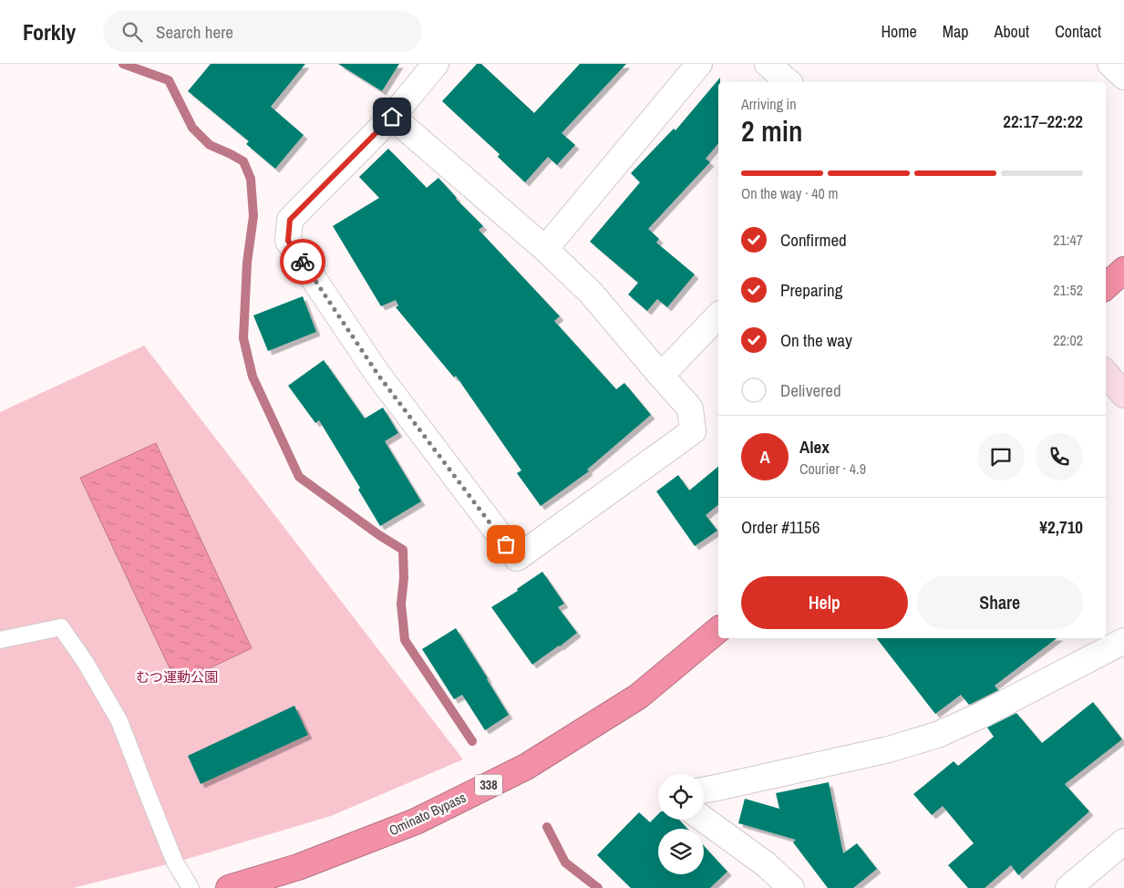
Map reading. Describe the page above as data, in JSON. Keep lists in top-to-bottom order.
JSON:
{
  "streets": {
    "highway": ["338", "Ominato Bypass"]
  },
  "parks": ["むつ運動公園"],
  "page": {
    "header": "Forkly",
    "search": "Search here",
    "nav": [
      "Home",
      "Map",
      "About",
      "Contact"
    ],
    "heading": ["2 min", "Arriving in", "22:17–22:22"],
    "panel": [
      "Alex",
      "Courier · 4.9",
      "Order #1156",
      "¥2,710"
    ],
    "bar": "On the way · 40 m",
    "list": [
      ["Confirmed", "21:47"],
      ["Preparing", "21:52"],
      ["On the way", "22:02"],
      "Delivered"
    ],
    "round": "A",
    "buttons": ["Help", "Share"]
  }
}
